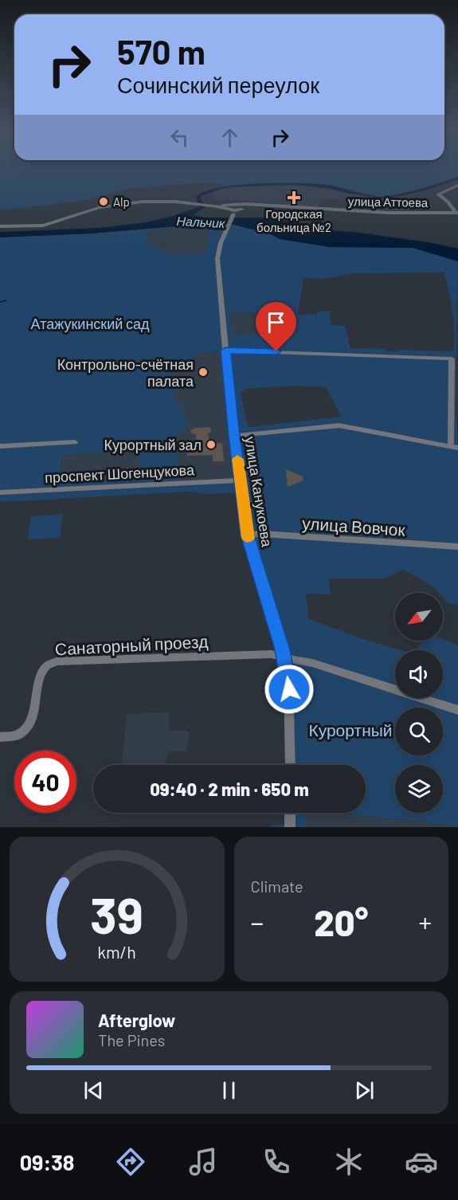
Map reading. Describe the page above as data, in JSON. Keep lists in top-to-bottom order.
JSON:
{
  "streets": {
    "street": [
      "улица Аттоева",
      "проспект Шогенцукова",
      "улица Канукоева",
      "улица Вовчок",
      "Санаторный проезд"
    ]
  },
  "crossings": [
    ["проспект Шогенцукова", "улица Канукоева"],
    ["улица Канукоева", "улица Вовчок"],
    ["улица Канукоева", "Санаторный проезд"]
  ],
  "water": ["Нальчик"],
  "parks": ["Атажукинский сад", "Курортный"],
  "places": {
    "health": ["Городская больница №2"],
    "other": ["Alp", "Контрольно-счётная палата", "Курортный зал"]
  },
  "north": "bottom left",
  "page": {
    "turn": ["570 m", "Сочинский переулок"],
    "limit": "40",
    "trip": "09:40 · 2 min · 650 m",
    "tile": "Climate",
    "heat": ["−", "20°", "+"],
    "song": ["Afterglow", "The Pines"],
    "tabs": "09:38",
    "gauge": ["39", "km/h"]
  }
}
